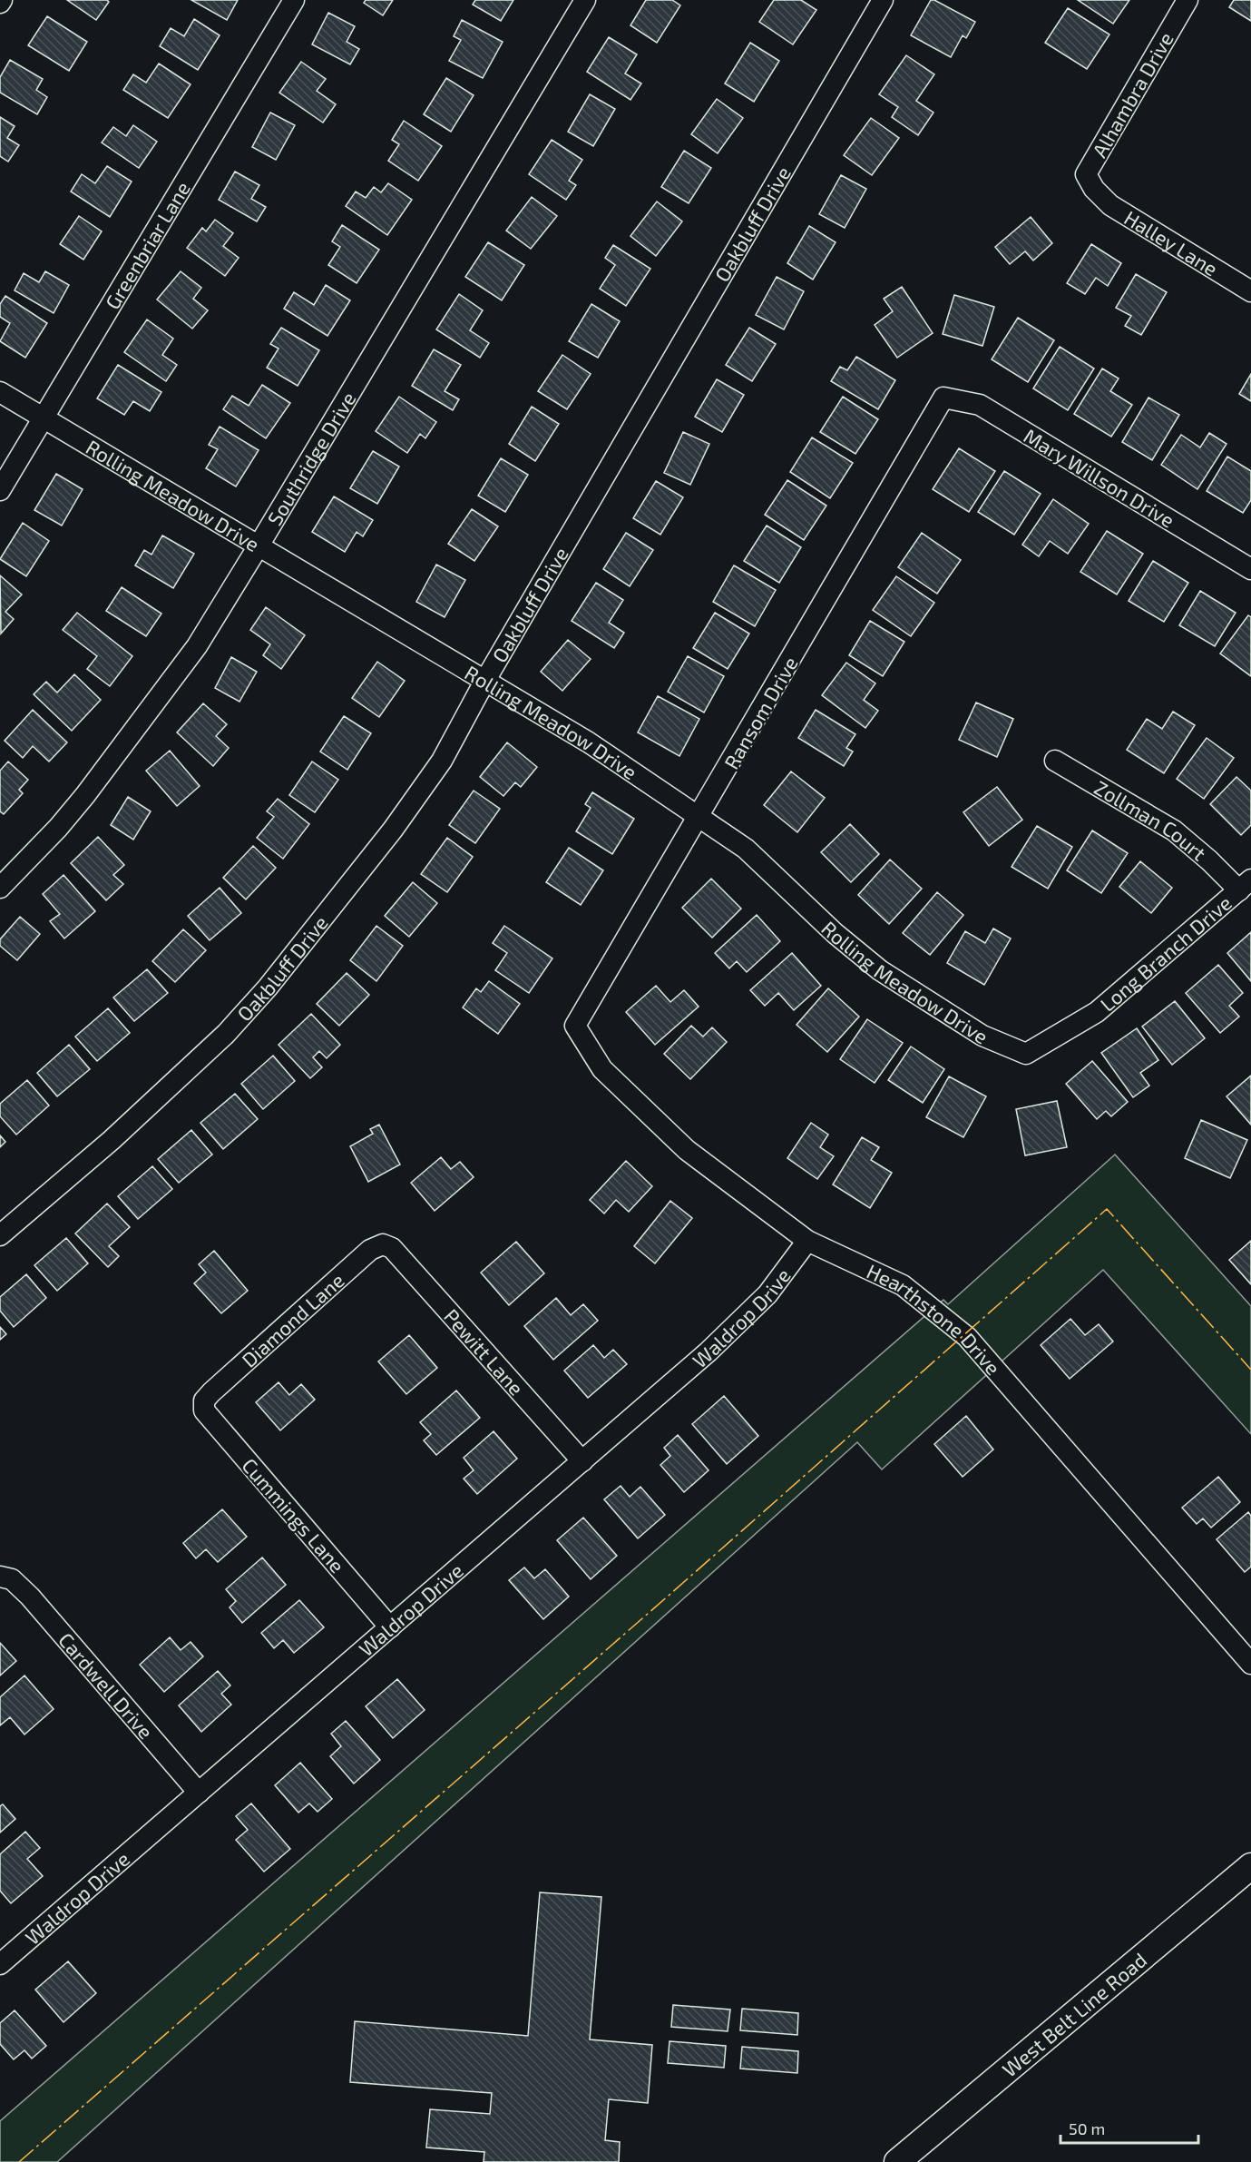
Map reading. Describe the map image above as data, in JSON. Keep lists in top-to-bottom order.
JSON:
{
  "streets": {
    "main road": ["West Belt Line Road"],
    "street": [
      "Alhambra Drive",
      "Oakbluff Drive",
      "Halley Lane",
      "Greenbriar Lane",
      "Southridge Drive",
      "Mary Willson Drive",
      "Rolling Meadow Drive",
      "Ransom Drive",
      "Zollman Court",
      "Long Branch Drive",
      "Waldrop Drive",
      "Diamond Lane",
      "Hearthstone Drive",
      "Pewitt Lane",
      "Cummings Lane",
      "Cardwell Drive"
    ]
  },
  "crossings": [
    ["Alhambra Drive", "Halley Lane"],
    ["Oakbluff Drive", "Rolling Meadow Drive"],
    ["Greenbriar Lane", "Rolling Meadow Drive"],
    ["Southridge Drive", "Rolling Meadow Drive"],
    ["Mary Willson Drive", "Ransom Drive"],
    ["Rolling Meadow Drive", "Ransom Drive"],
    ["Rolling Meadow Drive", "Long Branch Drive"],
    ["Ransom Drive", "Hearthstone Drive"],
    ["Zollman Court", "Long Branch Drive"],
    ["Waldrop Drive", "Hearthstone Drive"],
    ["Waldrop Drive", "Pewitt Lane"],
    ["Waldrop Drive", "Cummings Lane"],
    ["Waldrop Drive", "Cardwell Drive"],
    ["Diamond Lane", "Pewitt Lane"],
    ["Diamond Lane", "Cummings Lane"]
  ],
  "scale_bar": "50 m"
}
